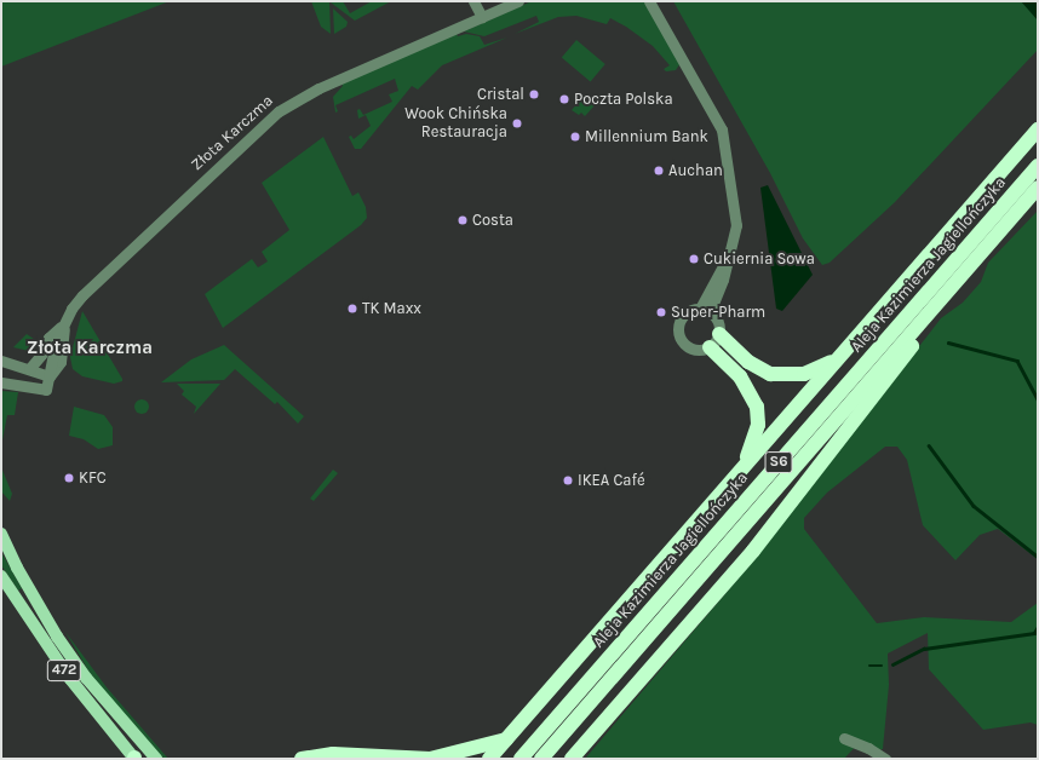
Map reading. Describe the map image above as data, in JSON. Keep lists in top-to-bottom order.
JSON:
{
  "streets": {
    "highway": ["Aleja Kazimierza Jagiellończyka", "S6"],
    "main road": ["472"],
    "street": ["Złota Karczma"]
  },
  "districts": ["Złota Karczma"],
  "places": [
    "Cristal",
    "Poczta Polska",
    "Wook Chińska Restauracja",
    "Millennium Bank",
    "Auchan",
    "Costa",
    "Cukiernia Sowa",
    "TK Maxx",
    "Super-Pharm",
    "KFC",
    "IKEA Café"
  ]
}
